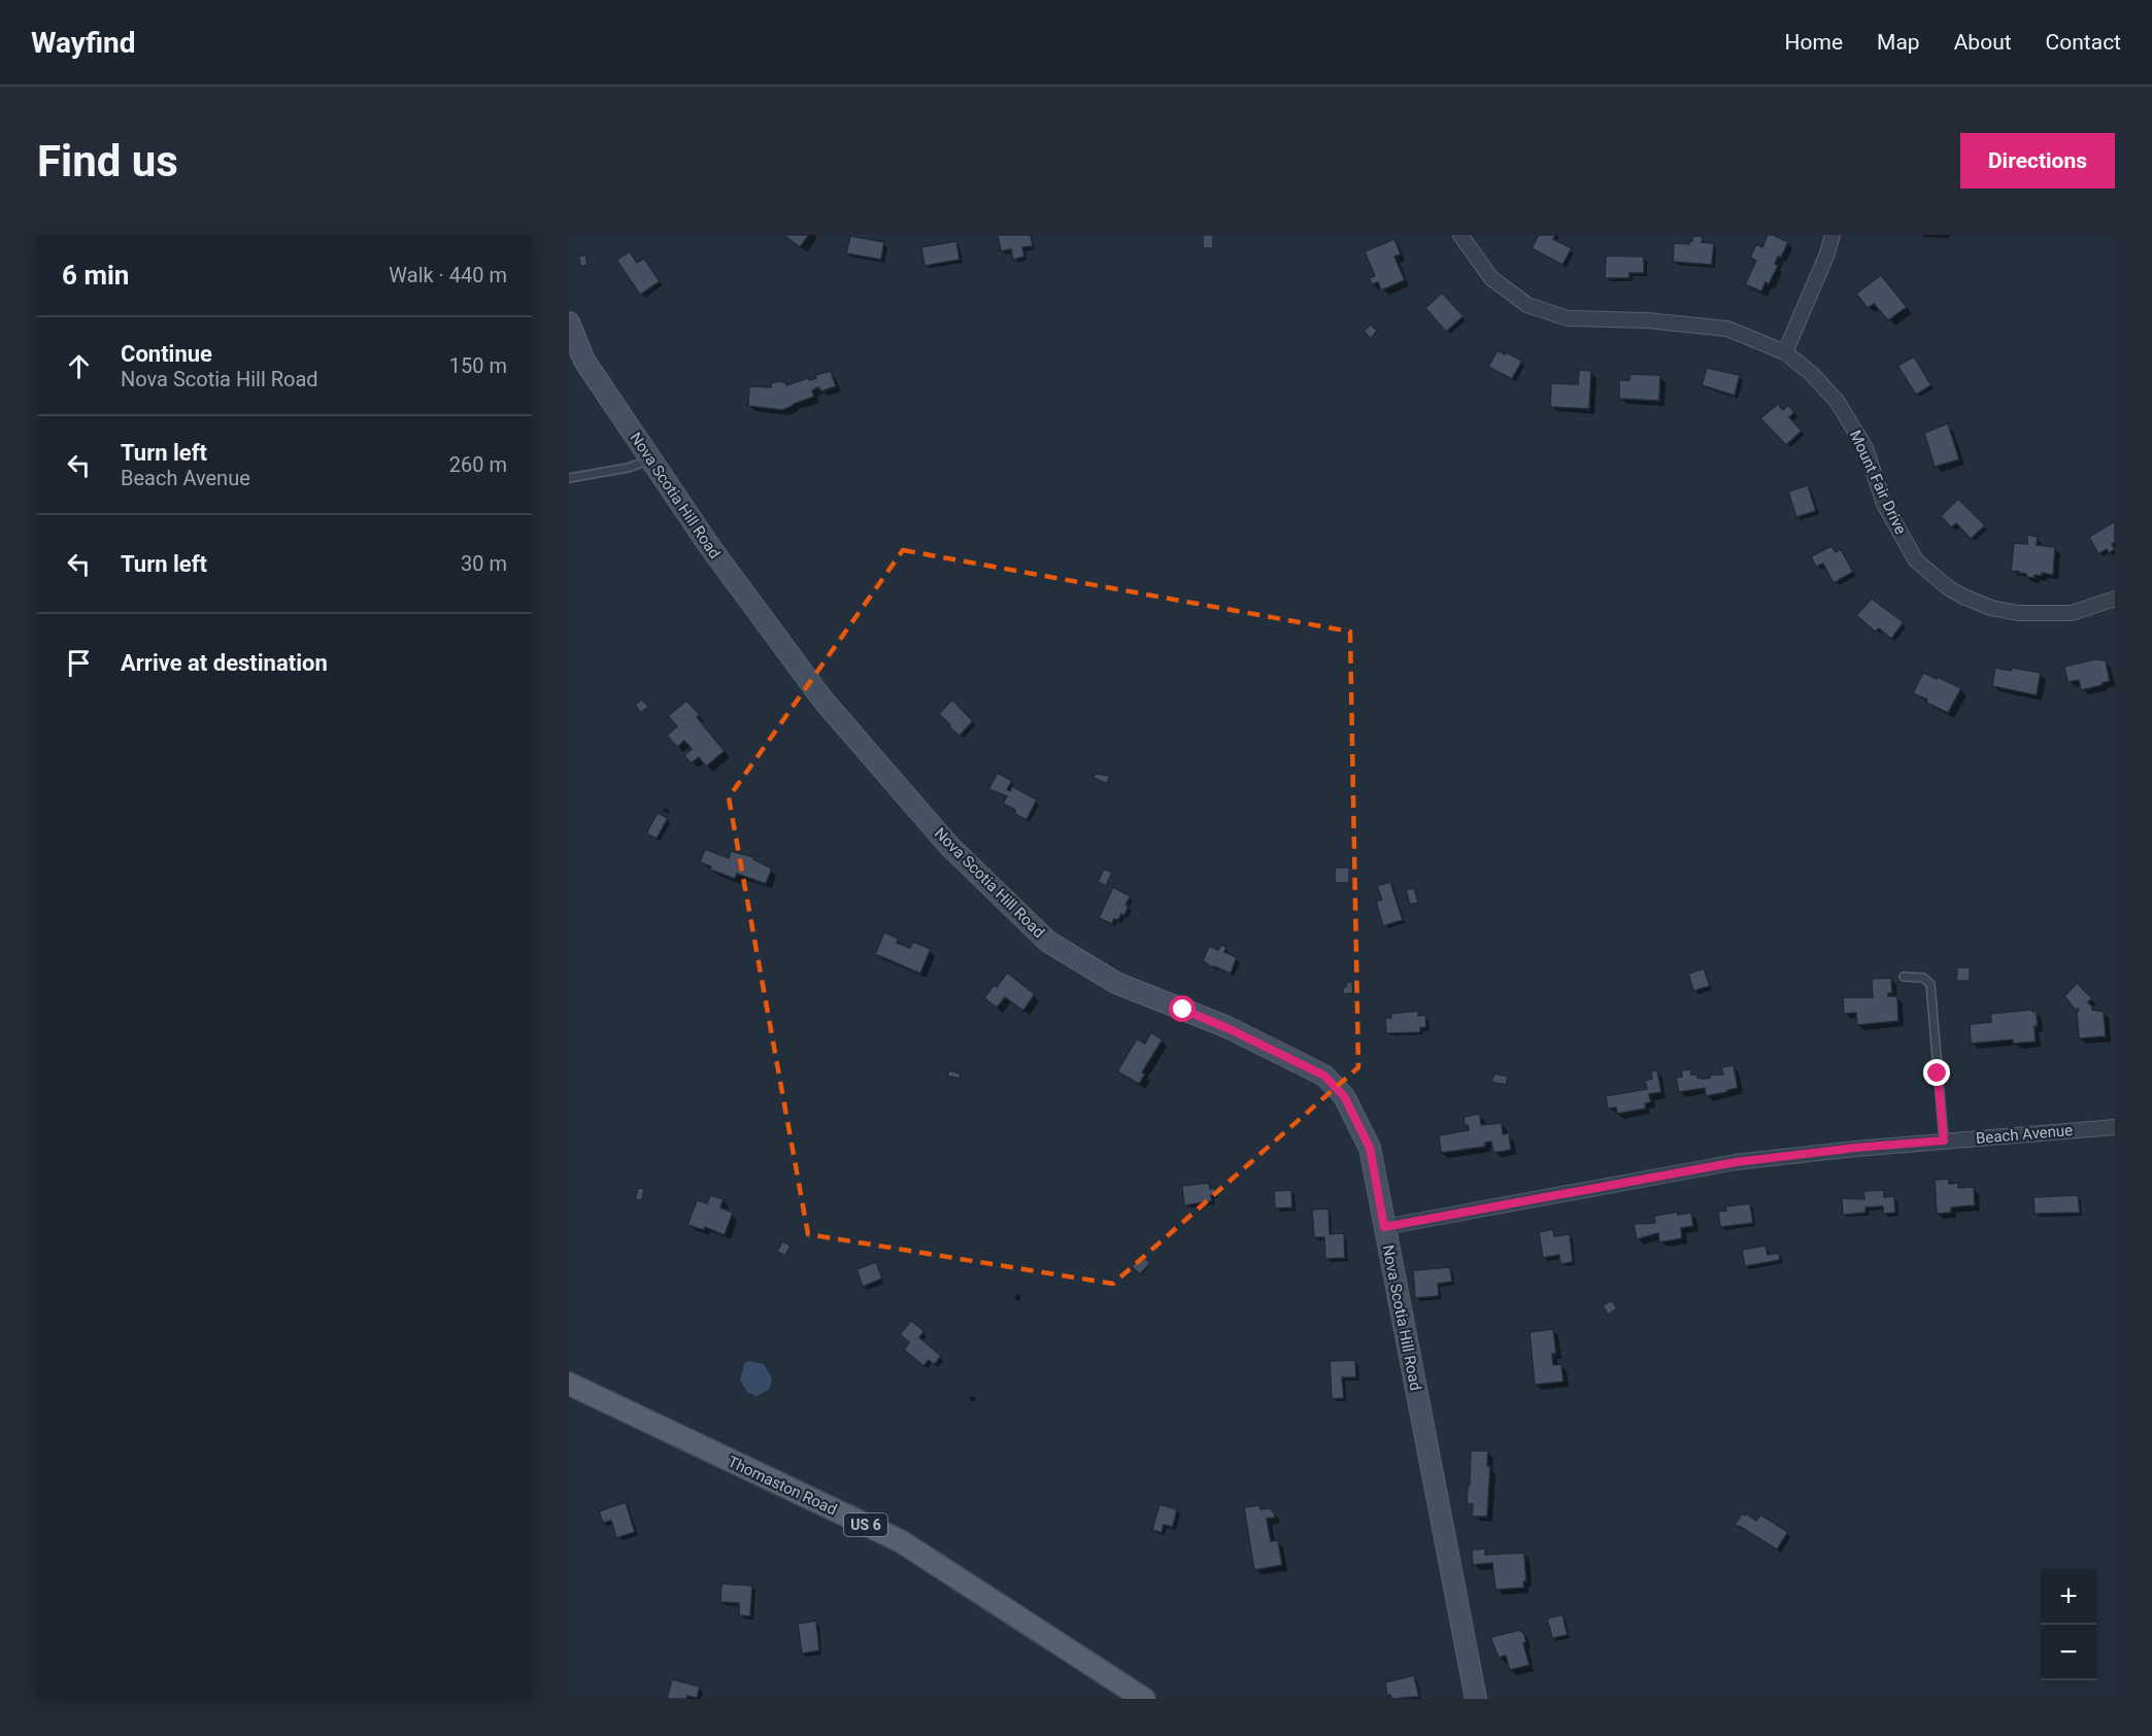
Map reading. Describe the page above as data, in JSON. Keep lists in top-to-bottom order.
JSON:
{
  "streets": {
    "main road": ["Thomaston Road", "US 6"],
    "street": ["Mount Fair Drive", "Nova Scotia Hill Road", "Beach Avenue"]
  },
  "crossings": [
    ["Nova Scotia Hill Road", "Beach Avenue"]
  ],
  "page": {
    "header": "Wayfind",
    "nav": [
      "Home",
      "Map",
      "About",
      "Contact"
    ],
    "buttons": "Directions",
    "title": "Find us",
    "heading": ["6 min", "Walk · 440 m"],
    "list": [
      ["Continue", "Nova Scotia Hill Road", "150 m"],
      ["Turn left", "Beach Avenue", "260 m"],
      ["Turn left", "30 m"],
      "Arrive at destination"
    ],
    "map_buttons": ["+", "−"]
  }
}
